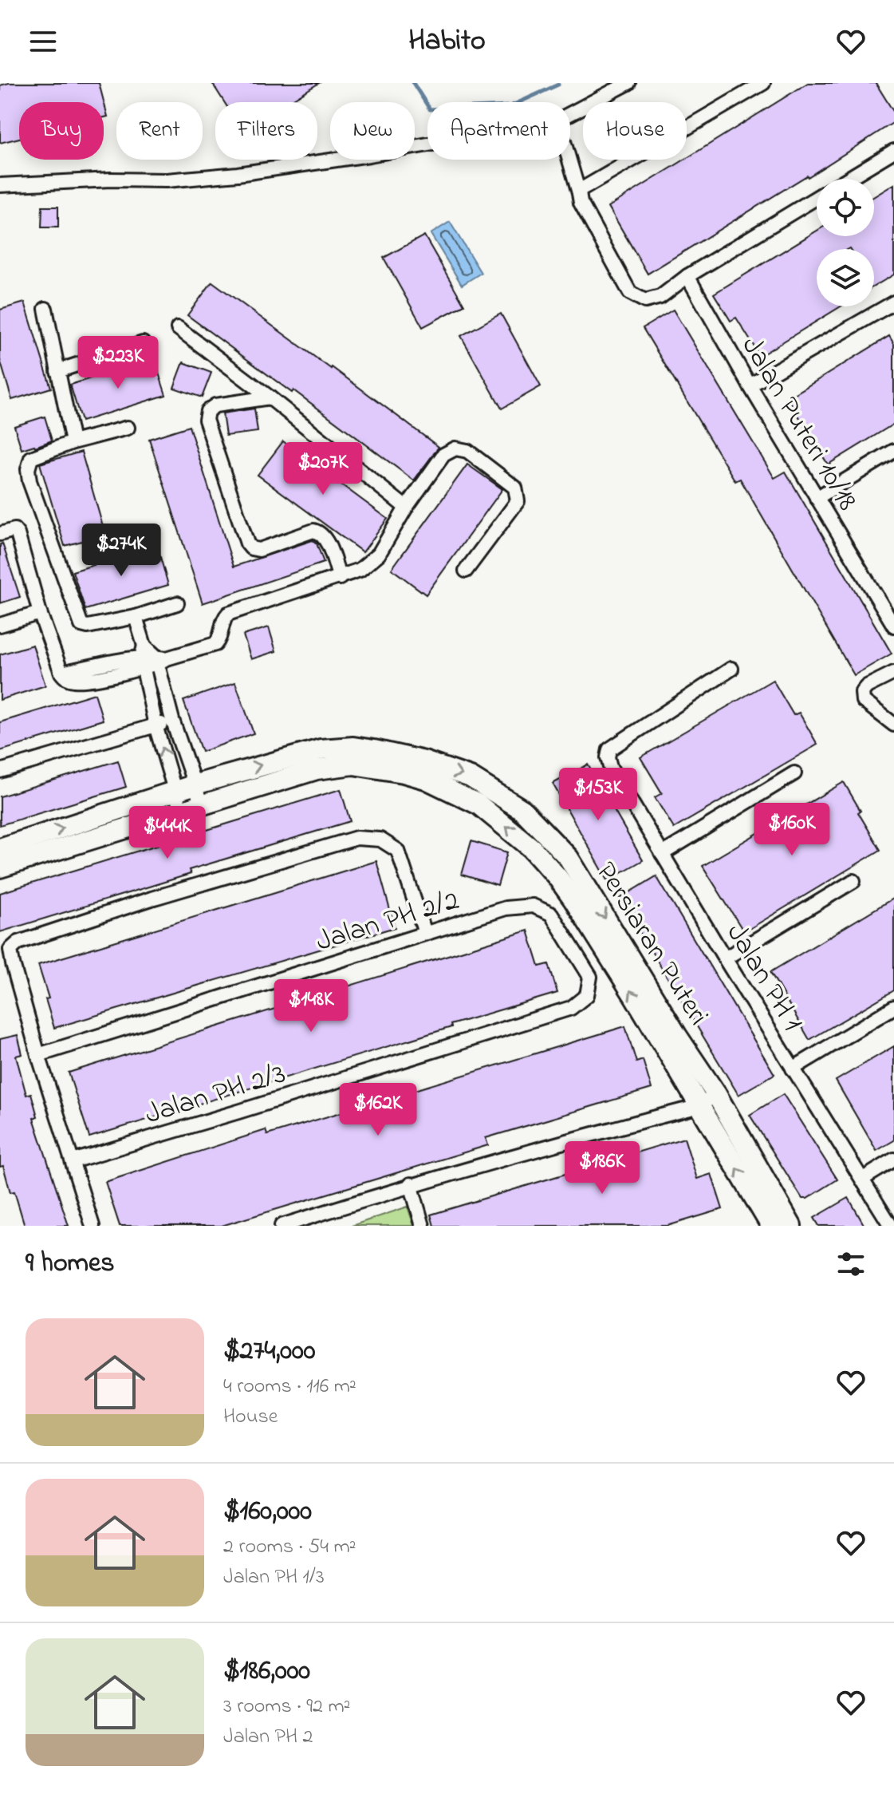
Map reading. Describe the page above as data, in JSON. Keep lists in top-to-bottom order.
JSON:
{
  "streets": {
    "main road": ["Persiaran Puteri"],
    "street": [
      "Jalan Puteri 10/18",
      "Jalan PH 2/2",
      "Jalan PH 1",
      "Jalan PH 2/3"
    ]
  },
  "crossings": [
    ["Jalan PH 2/2", "Jalan PH 2/3"]
  ],
  "page": {
    "header": "Habito",
    "chip": [
      "Buy",
      "Rent",
      "Filters",
      "New",
      "Apartment",
      "House"
    ],
    "price": [
      "$223K",
      "$207K",
      "$274K",
      "$153K",
      "$160K",
      "$444K",
      "$148K",
      "$162K",
      "$186K"
    ],
    "heading": "9 homes",
    "list": [
      {
        "name": "$274,000",
        "note": "4 rooms · 116 m² · House"
      },
      {
        "name": "$160,000",
        "note": "2 rooms · 54 m² · Jalan PH 1/3"
      },
      {
        "name": "$186,000",
        "note": "3 rooms · 92 m² · Jalan PH 2"
      }
    ]
  }
}
